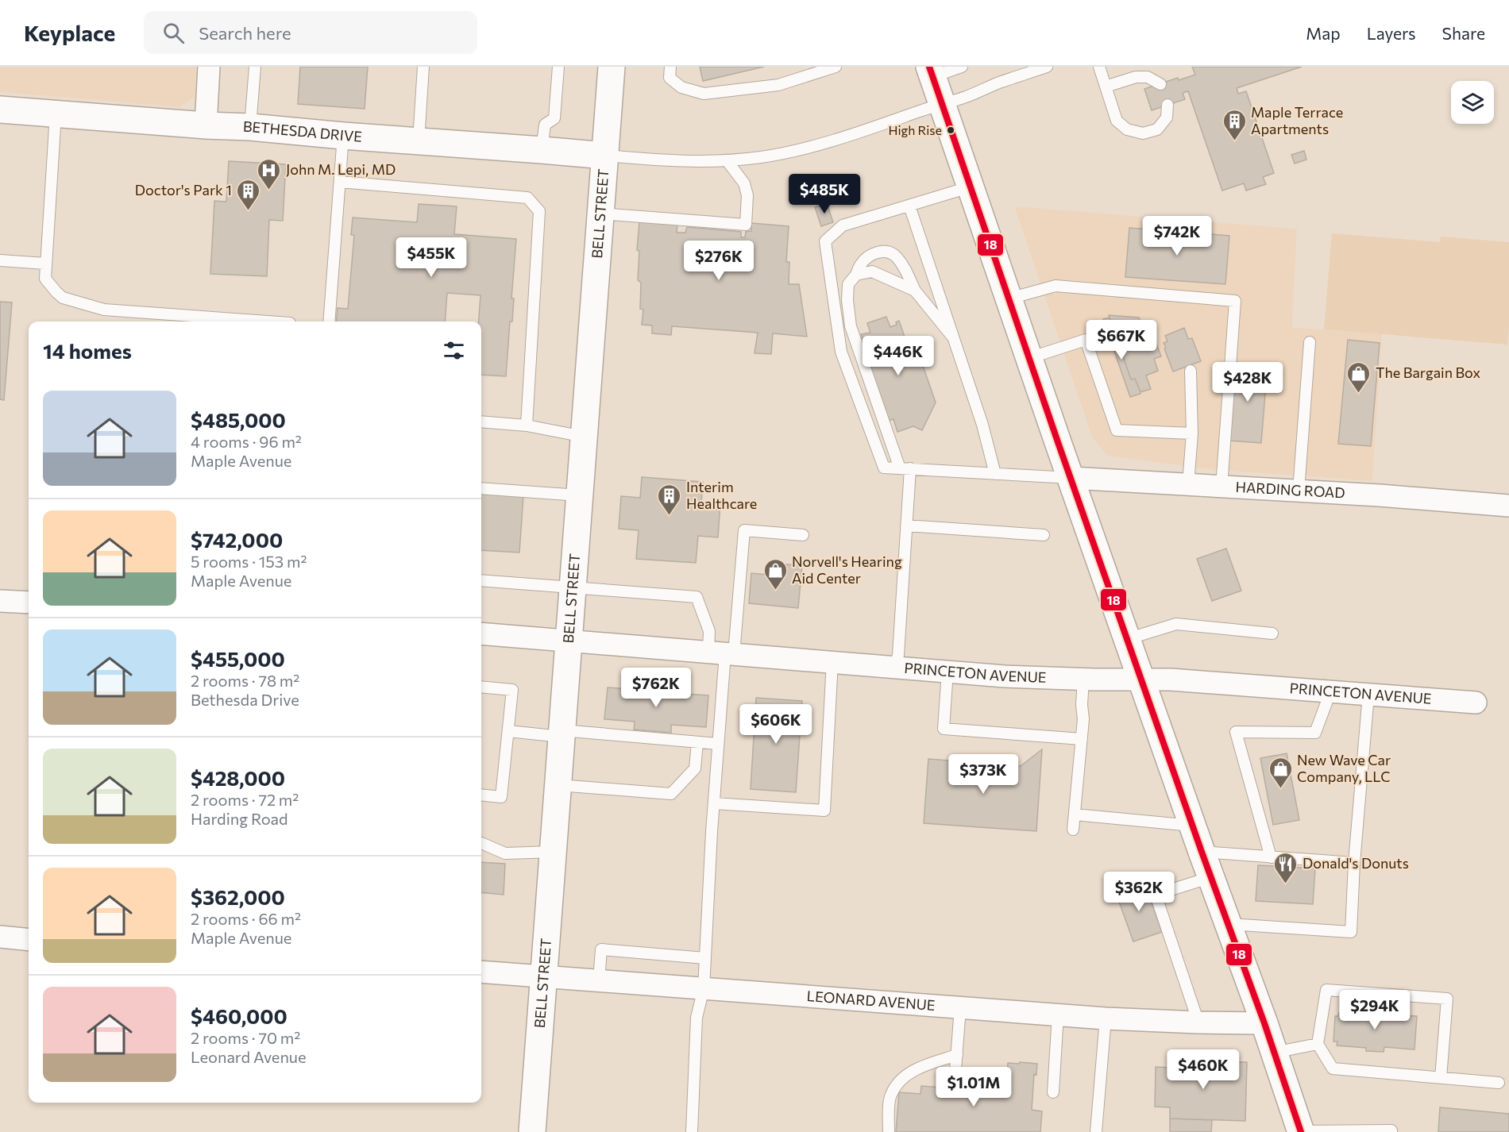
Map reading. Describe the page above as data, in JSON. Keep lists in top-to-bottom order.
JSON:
{
  "streets": {
    "street": [
      "BETHESDA DRIVE",
      "BELL STREET",
      "HARDING ROAD",
      "PRINCETON AVENUE",
      "LEONARD AVENUE"
    ]
  },
  "crossings": [
    ["BETHESDA DRIVE", "BELL STREET"],
    ["BELL STREET", "PRINCETON AVENUE"],
    ["BELL STREET", "LEONARD AVENUE"]
  ],
  "places": {
    "other": ["High Rise"],
    "building": ["Maple Terrace Apartments", "Doctor's Park 1", "Interim Healthcare"],
    "hospital": ["John M. Lepi, MD"],
    "shop": ["The Bargain Box", "Norvell's Hearing Aid Center", "New Wave Car Company, LLC"],
    "restaurant": ["Donald's Donuts"]
  },
  "lines": ["transit line 18"],
  "page": {
    "header": "Keyplace",
    "search": "Search here",
    "nav": ["Map", "Layers", "Share"],
    "price": [
      "$485K",
      "$742K",
      "$455K",
      "$276K",
      "$667K",
      "$446K",
      "$428K",
      "$762K",
      "$606K",
      "$373K",
      "$362K",
      "$294K",
      "$460K",
      "$1.01M"
    ],
    "heading": "14 homes",
    "list": [
      {
        "name": "$485,000",
        "note": "4 rooms · 96 m² · Maple Avenue"
      },
      {
        "name": "$742,000",
        "note": "5 rooms · 153 m² · Maple Avenue"
      },
      {
        "name": "$455,000",
        "note": "2 rooms · 78 m² · Bethesda Drive"
      },
      {
        "name": "$428,000",
        "note": "2 rooms · 72 m² · Harding Road"
      },
      {
        "name": "$362,000",
        "note": "2 rooms · 66 m² · Maple Avenue"
      },
      {
        "name": "$460,000",
        "note": "2 rooms · 70 m² · Leonard Avenue"
      }
    ]
  }
}
